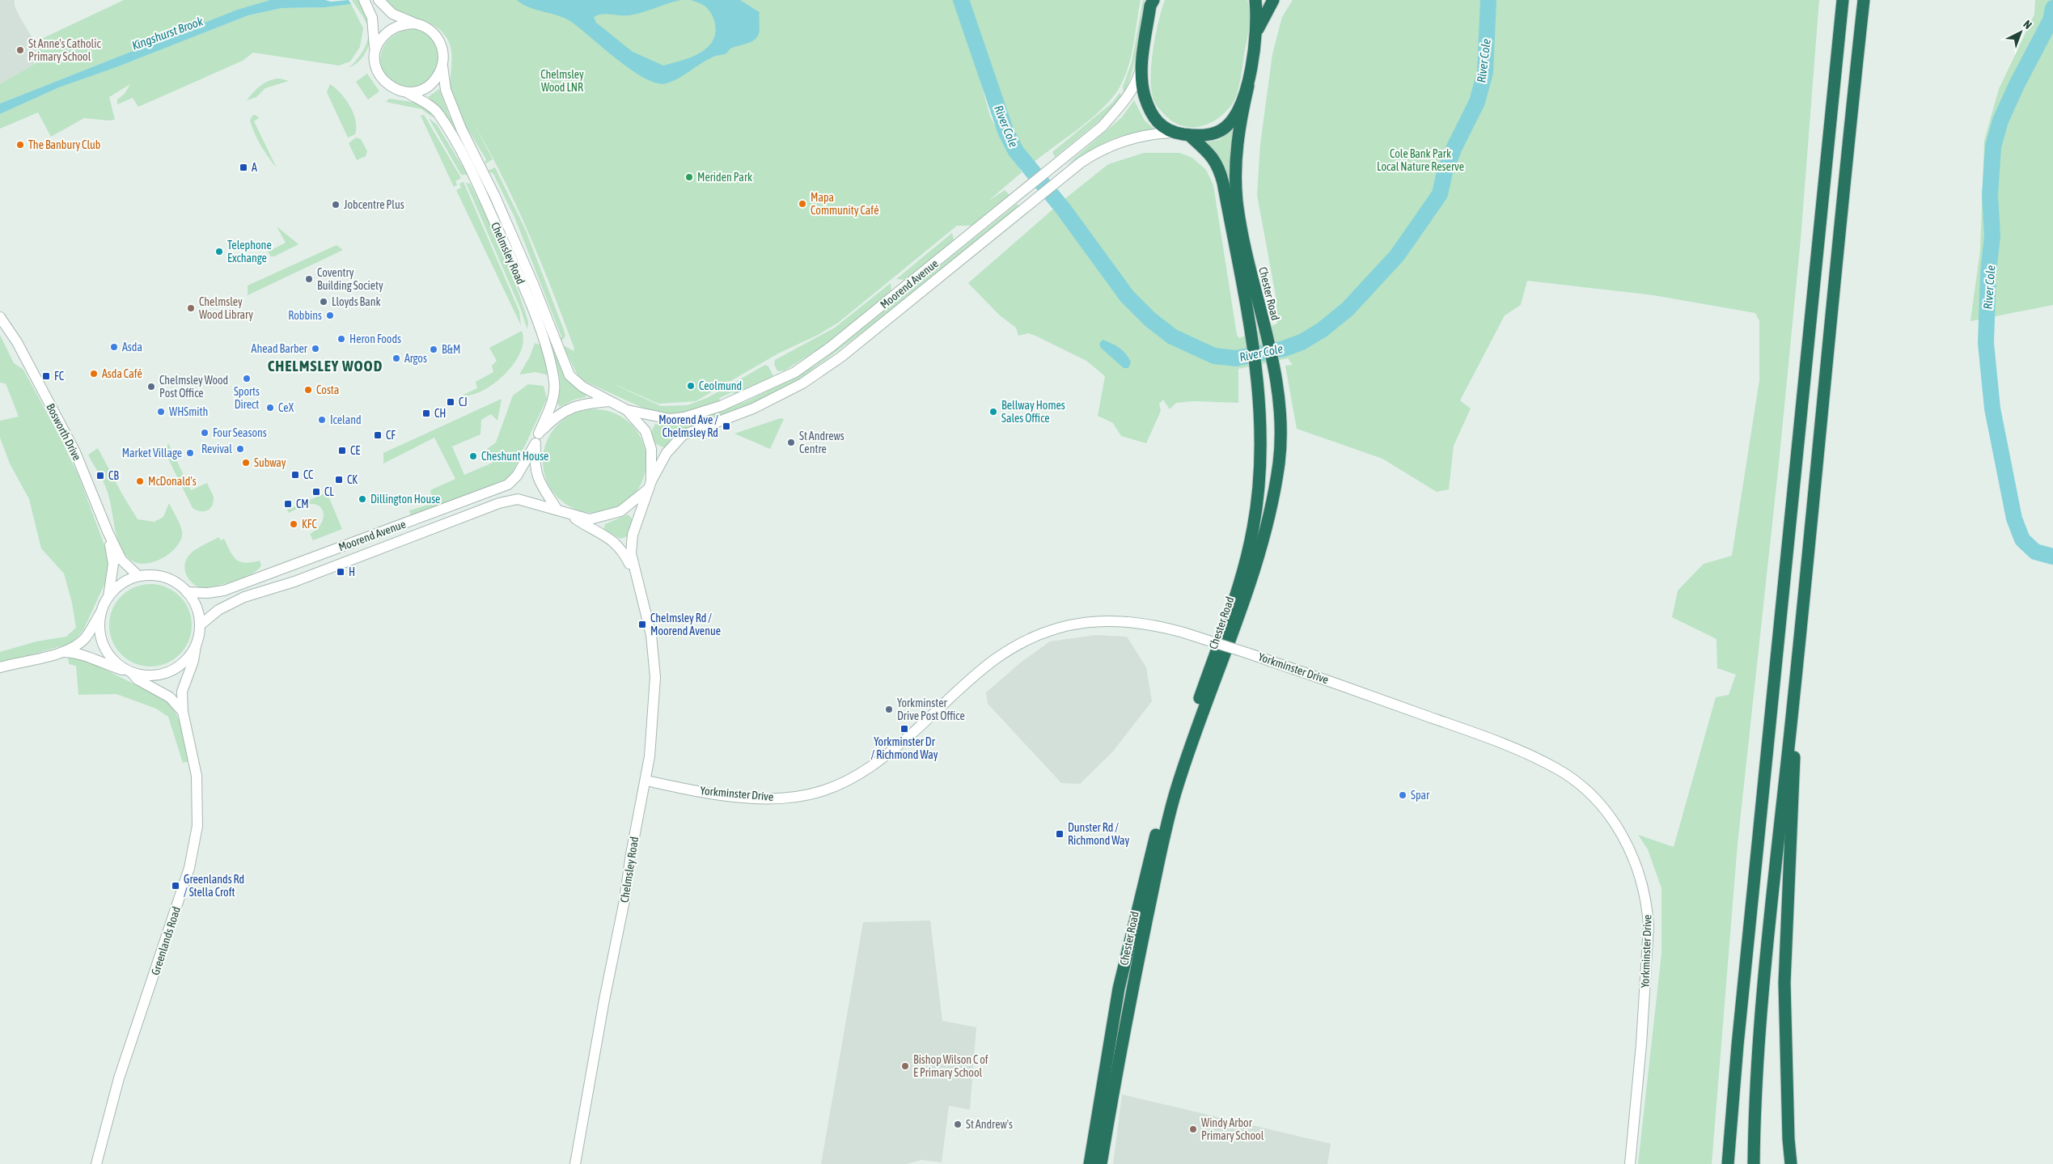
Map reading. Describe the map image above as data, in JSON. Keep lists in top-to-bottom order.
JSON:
{
  "streets": {
    "highway": ["Chester Road"],
    "street": [
      "Chelmsley Road",
      "Moorend Avenue",
      "Bosworth Drive",
      "Yorkminster Drive",
      "Greenlands Road"
    ]
  },
  "crossings": [
    ["Chelmsley Road", "Moorend Avenue"],
    ["Chelmsley Road", "Yorkminster Drive"],
    ["Moorend Avenue", "Bosworth Drive"],
    ["Moorend Avenue", "Greenlands Road"],
    ["Bosworth Drive", "Greenlands Road"]
  ],
  "districts": ["CHELMSLEY WOOD"],
  "water": ["Kingshurst Brook", "River Cole"],
  "parks": ["Chelmsley Wood LNR", "Cole Bank Park Local Nature Reserve"],
  "places": {
    "other": [
      "St Anne's Catholic Primary School",
      "The Banbury Club",
      "Meriden Park",
      "Mapa Community Café",
      "Jobcentre Plus",
      "Telephone Exchange",
      "Coventry Building Society",
      "Lloyds Bank",
      "Chelmsley Wood Library",
      "Robbins",
      "Heron Foods",
      "Asda",
      "Ahead Barber",
      "B&M",
      "Argos",
      "Asda Café",
      "Sports Direct",
      "Ceolmund",
      "Chelmsley Wood Post Office",
      "Costa",
      "CeX",
      "WHSmith",
      "Bellway Homes Sales Office",
      "Iceland",
      "Four Seasons",
      "St Andrews Centre",
      "Revival",
      "Market Village",
      "Cheshunt House",
      "Subway",
      "McDonald's",
      "Dillington House",
      "KFC",
      "Yorkminster Drive Post Office",
      "Spar",
      "Bishop Wilson C of E Primary School",
      "St Andrew's",
      "Windy Arbor Primary School"
    ],
    "transit": [
      "A",
      "FC",
      "CJ",
      "CH",
      "Moorend Ave / Chelmsley Rd",
      "CF",
      "CE",
      "CC",
      "CB",
      "CK",
      "CL",
      "CM",
      "H",
      "Chelmsley Rd / Moorend Avenue",
      "Yorkminster Dr / Richmond Way",
      "Dunster Rd / Richmond Way",
      "Greenlands Rd / Stella Croft"
    ]
  },
  "north": "top right"
}
